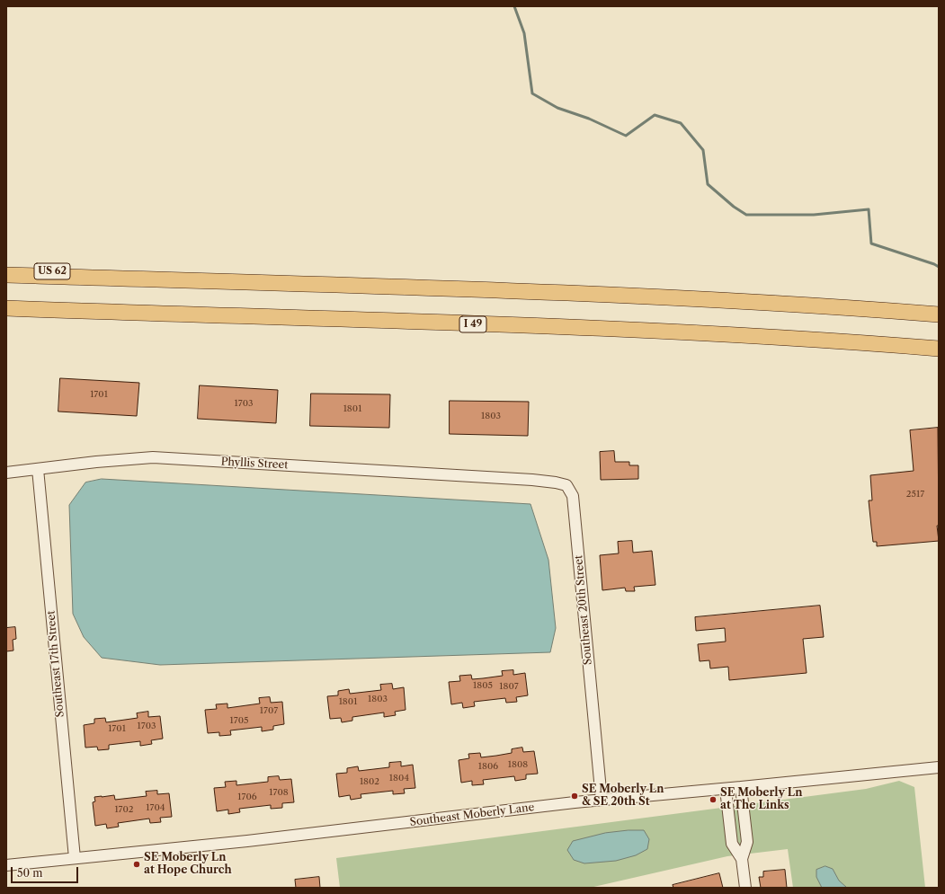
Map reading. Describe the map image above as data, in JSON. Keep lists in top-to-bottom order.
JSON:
{
  "streets": {
    "highway": ["US 62", "I 49"],
    "street": [
      "Phyllis Street",
      "Southeast 20th Street",
      "Southeast 17th Street",
      "Southeast Moberly Lane"
    ]
  },
  "crossings": [
    ["Phyllis Street", "Southeast 20th Street"],
    ["Phyllis Street", "Southeast 17th Street"],
    ["Southeast 20th Street", "Southeast Moberly Lane"],
    ["Southeast 17th Street", "Southeast Moberly Lane"]
  ],
  "places": ["SE Moberly Ln & SE 20th St", "SE Moberly Ln at The Links", "SE Moberly Ln at Hope Church"],
  "house_numbers": [
    "1701",
    "1703",
    "1801",
    "1803",
    "2517",
    "1805",
    "1807",
    "1803",
    "1801",
    "1707",
    "1705",
    "1703",
    "1701",
    "1808",
    "1806",
    "1804",
    "1802",
    "1708",
    "1706",
    "1704",
    "1702"
  ],
  "scale_bar": "50 m"
}
